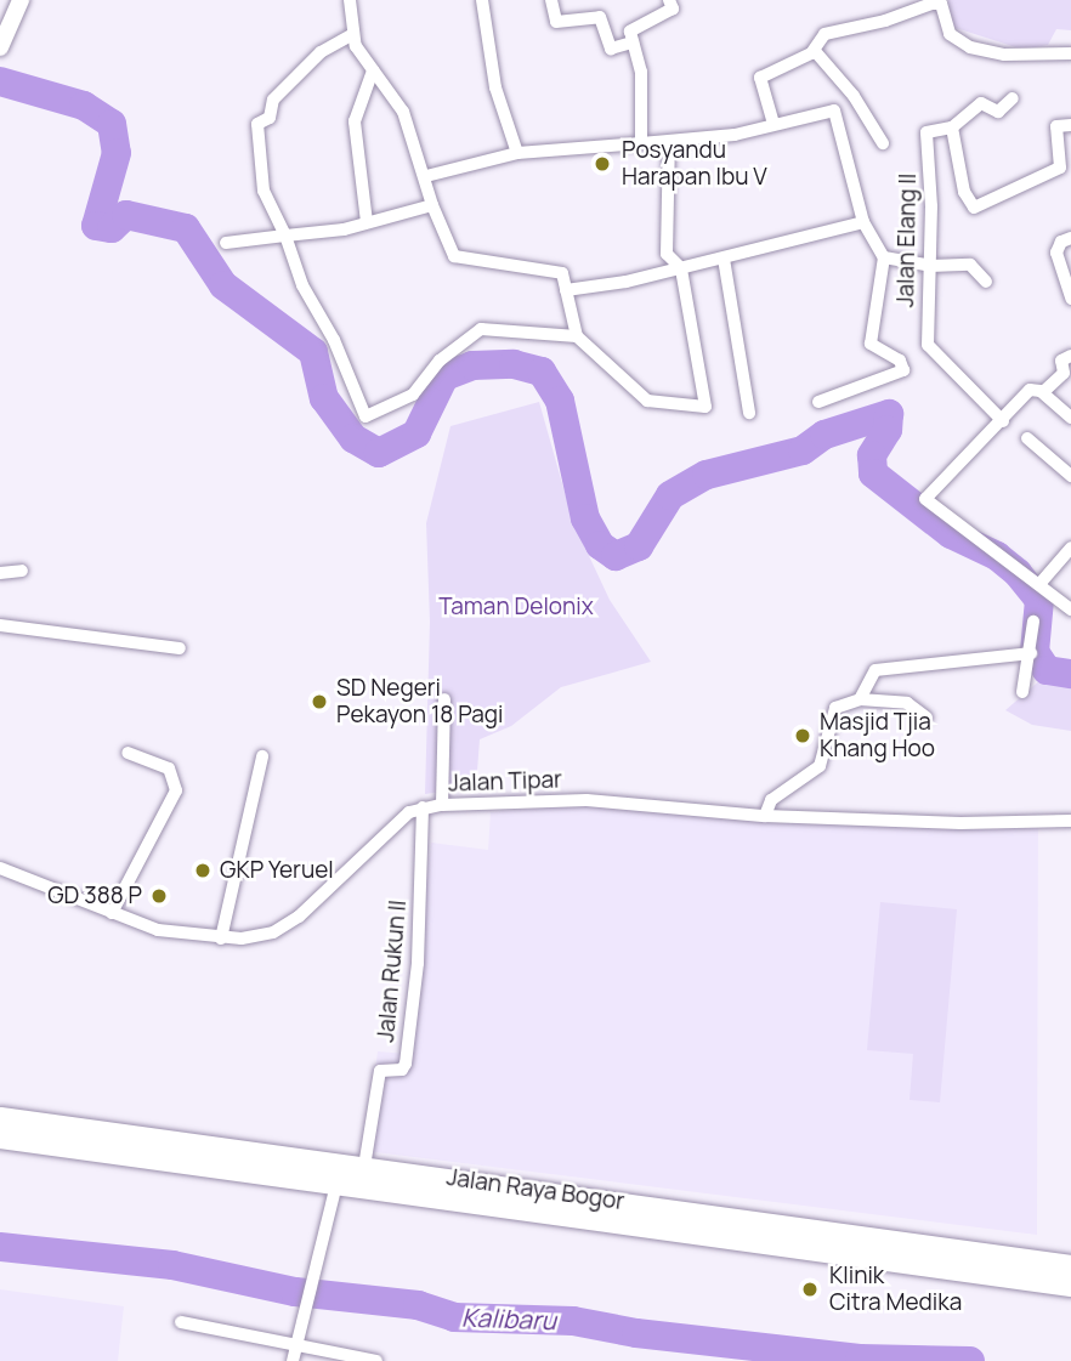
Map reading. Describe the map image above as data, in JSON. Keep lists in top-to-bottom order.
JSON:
{
  "streets": {
    "highway": ["Jalan Raya Bogor"],
    "street": ["Jalan Elang II", "Jalan Tipar", "Jalan Rukun II"]
  },
  "crossings": [
    ["Jalan Tipar", "Jalan Rukun II"],
    ["Jalan Rukun II", "Jalan Raya Bogor"]
  ],
  "water": ["Kalibaru"],
  "parks": ["Taman Delonix"],
  "places": [
    "Posyandu Harapan Ibu V",
    "SD Negeri Pekayon 18 Pagi",
    "Masjid Tjia Khang Hoo",
    "GKP Yeruel",
    "GD 388 P",
    "Klinik Citra Medika"
  ]
}
